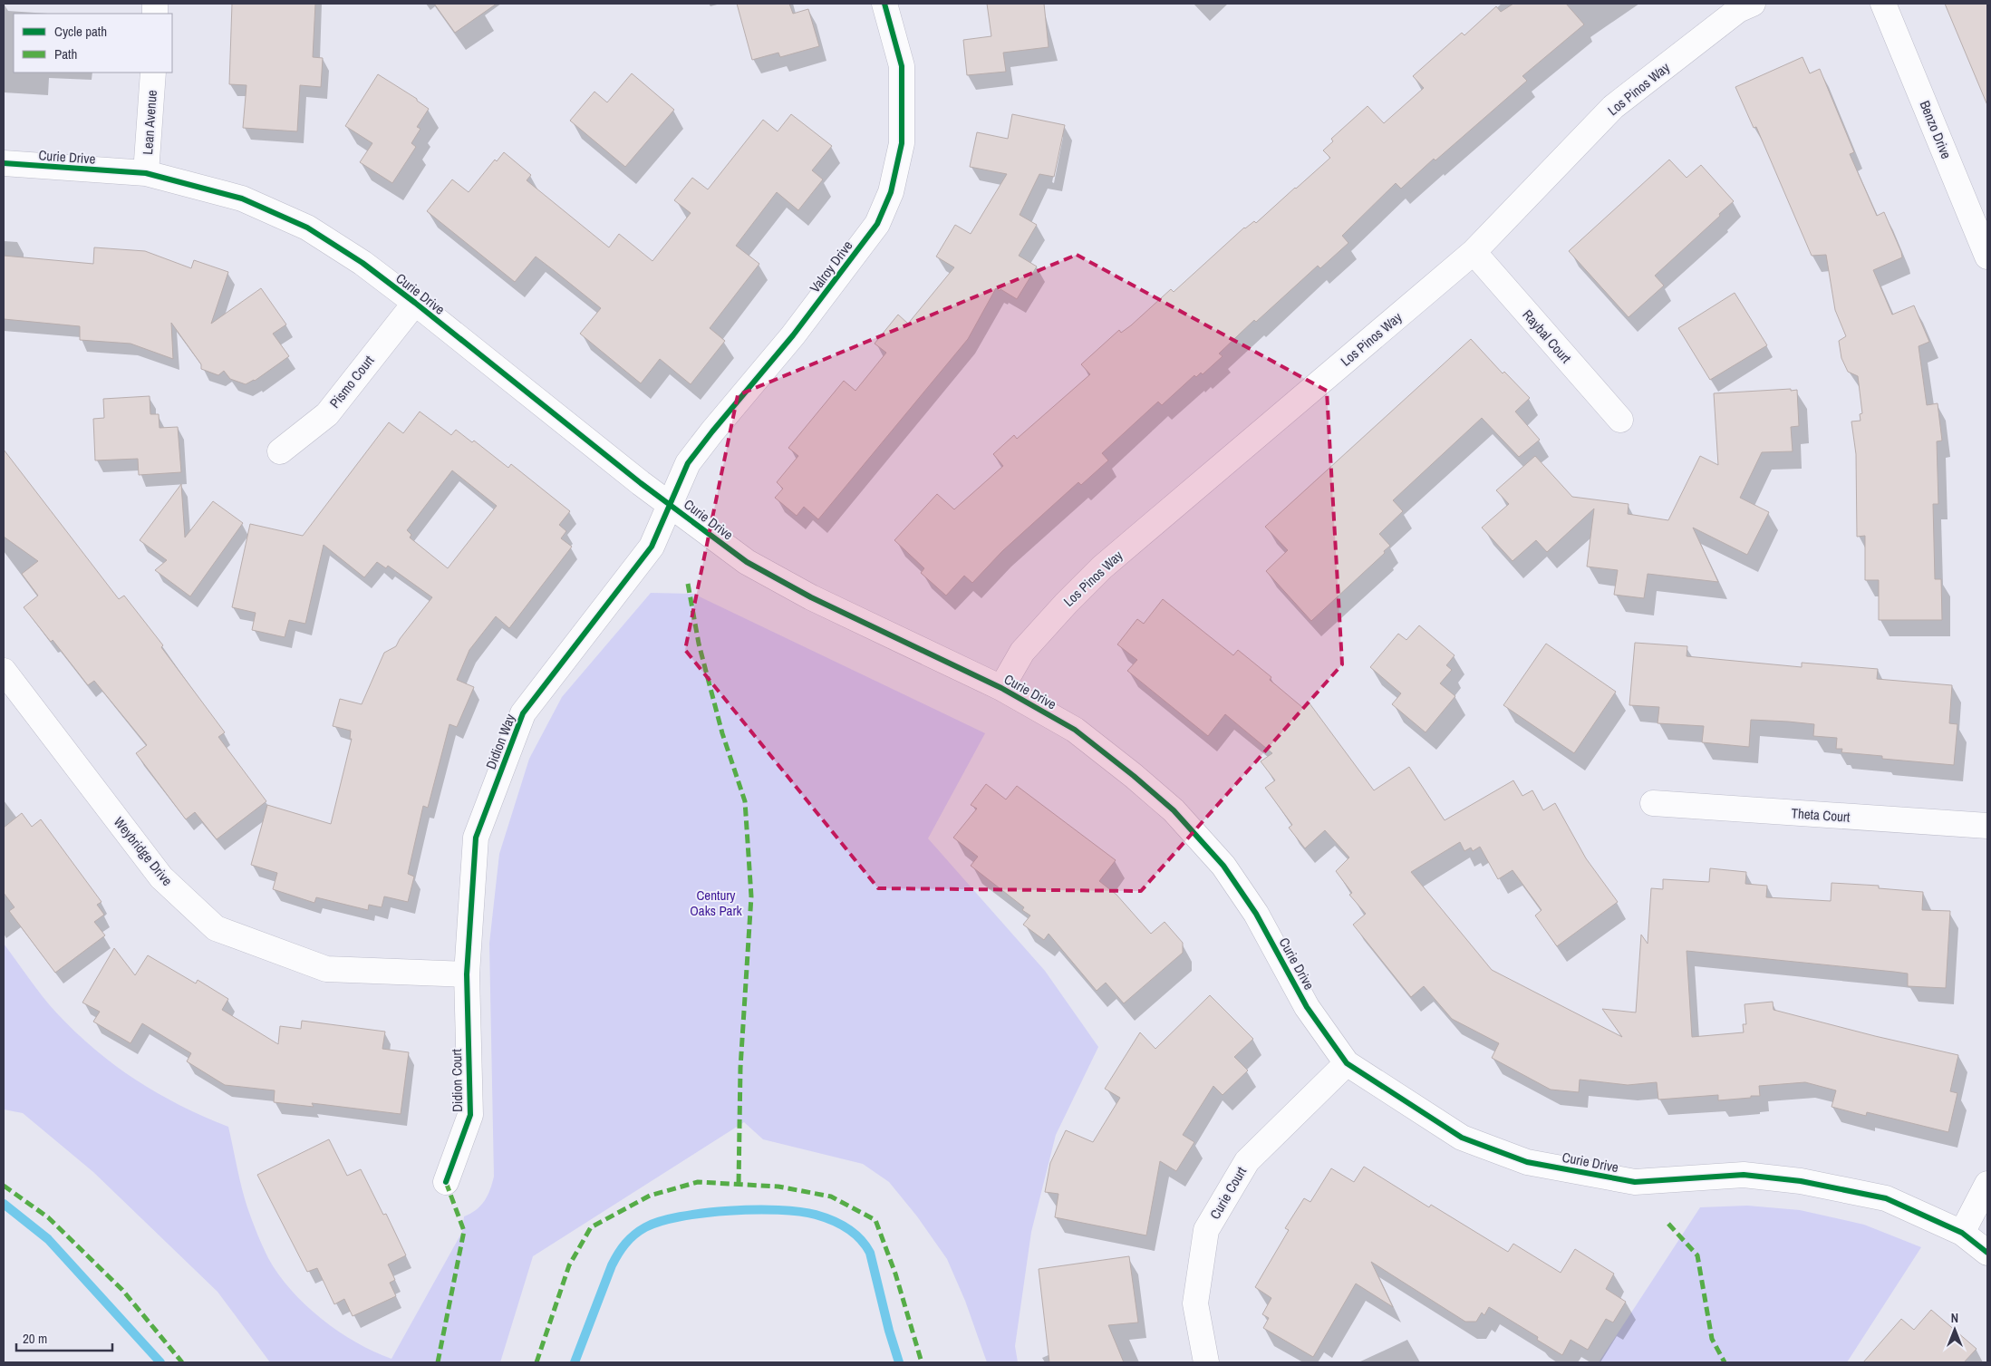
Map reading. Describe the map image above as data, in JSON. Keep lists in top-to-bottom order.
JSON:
{
  "streets": {
    "street": [
      "Los Pinos Way",
      "Lean Avenue",
      "Benzo Drive",
      "Curie Drive",
      "Valroy Drive",
      "Raybal Court",
      "Pismo Court",
      "Didion Way",
      "Theta Court",
      "Weybridge Drive",
      "Didion Court",
      "Curie Court"
    ]
  },
  "crossings": [
    ["Los Pinos Way", "Curie Drive"],
    ["Los Pinos Way", "Raybal Court"],
    ["Lean Avenue", "Curie Drive"],
    ["Curie Drive", "Valroy Drive"],
    ["Curie Drive", "Pismo Court"],
    ["Curie Drive", "Didion Way"],
    ["Curie Drive", "Curie Court"],
    ["Valroy Drive", "Didion Way"],
    ["Didion Way", "Weybridge Drive"],
    ["Didion Way", "Didion Court"],
    ["Weybridge Drive", "Didion Court"]
  ],
  "parks": ["Century Oaks Park"],
  "legend": ["Cycle path", "Path"],
  "scale_bar": "20 m",
  "north": "top"
}
